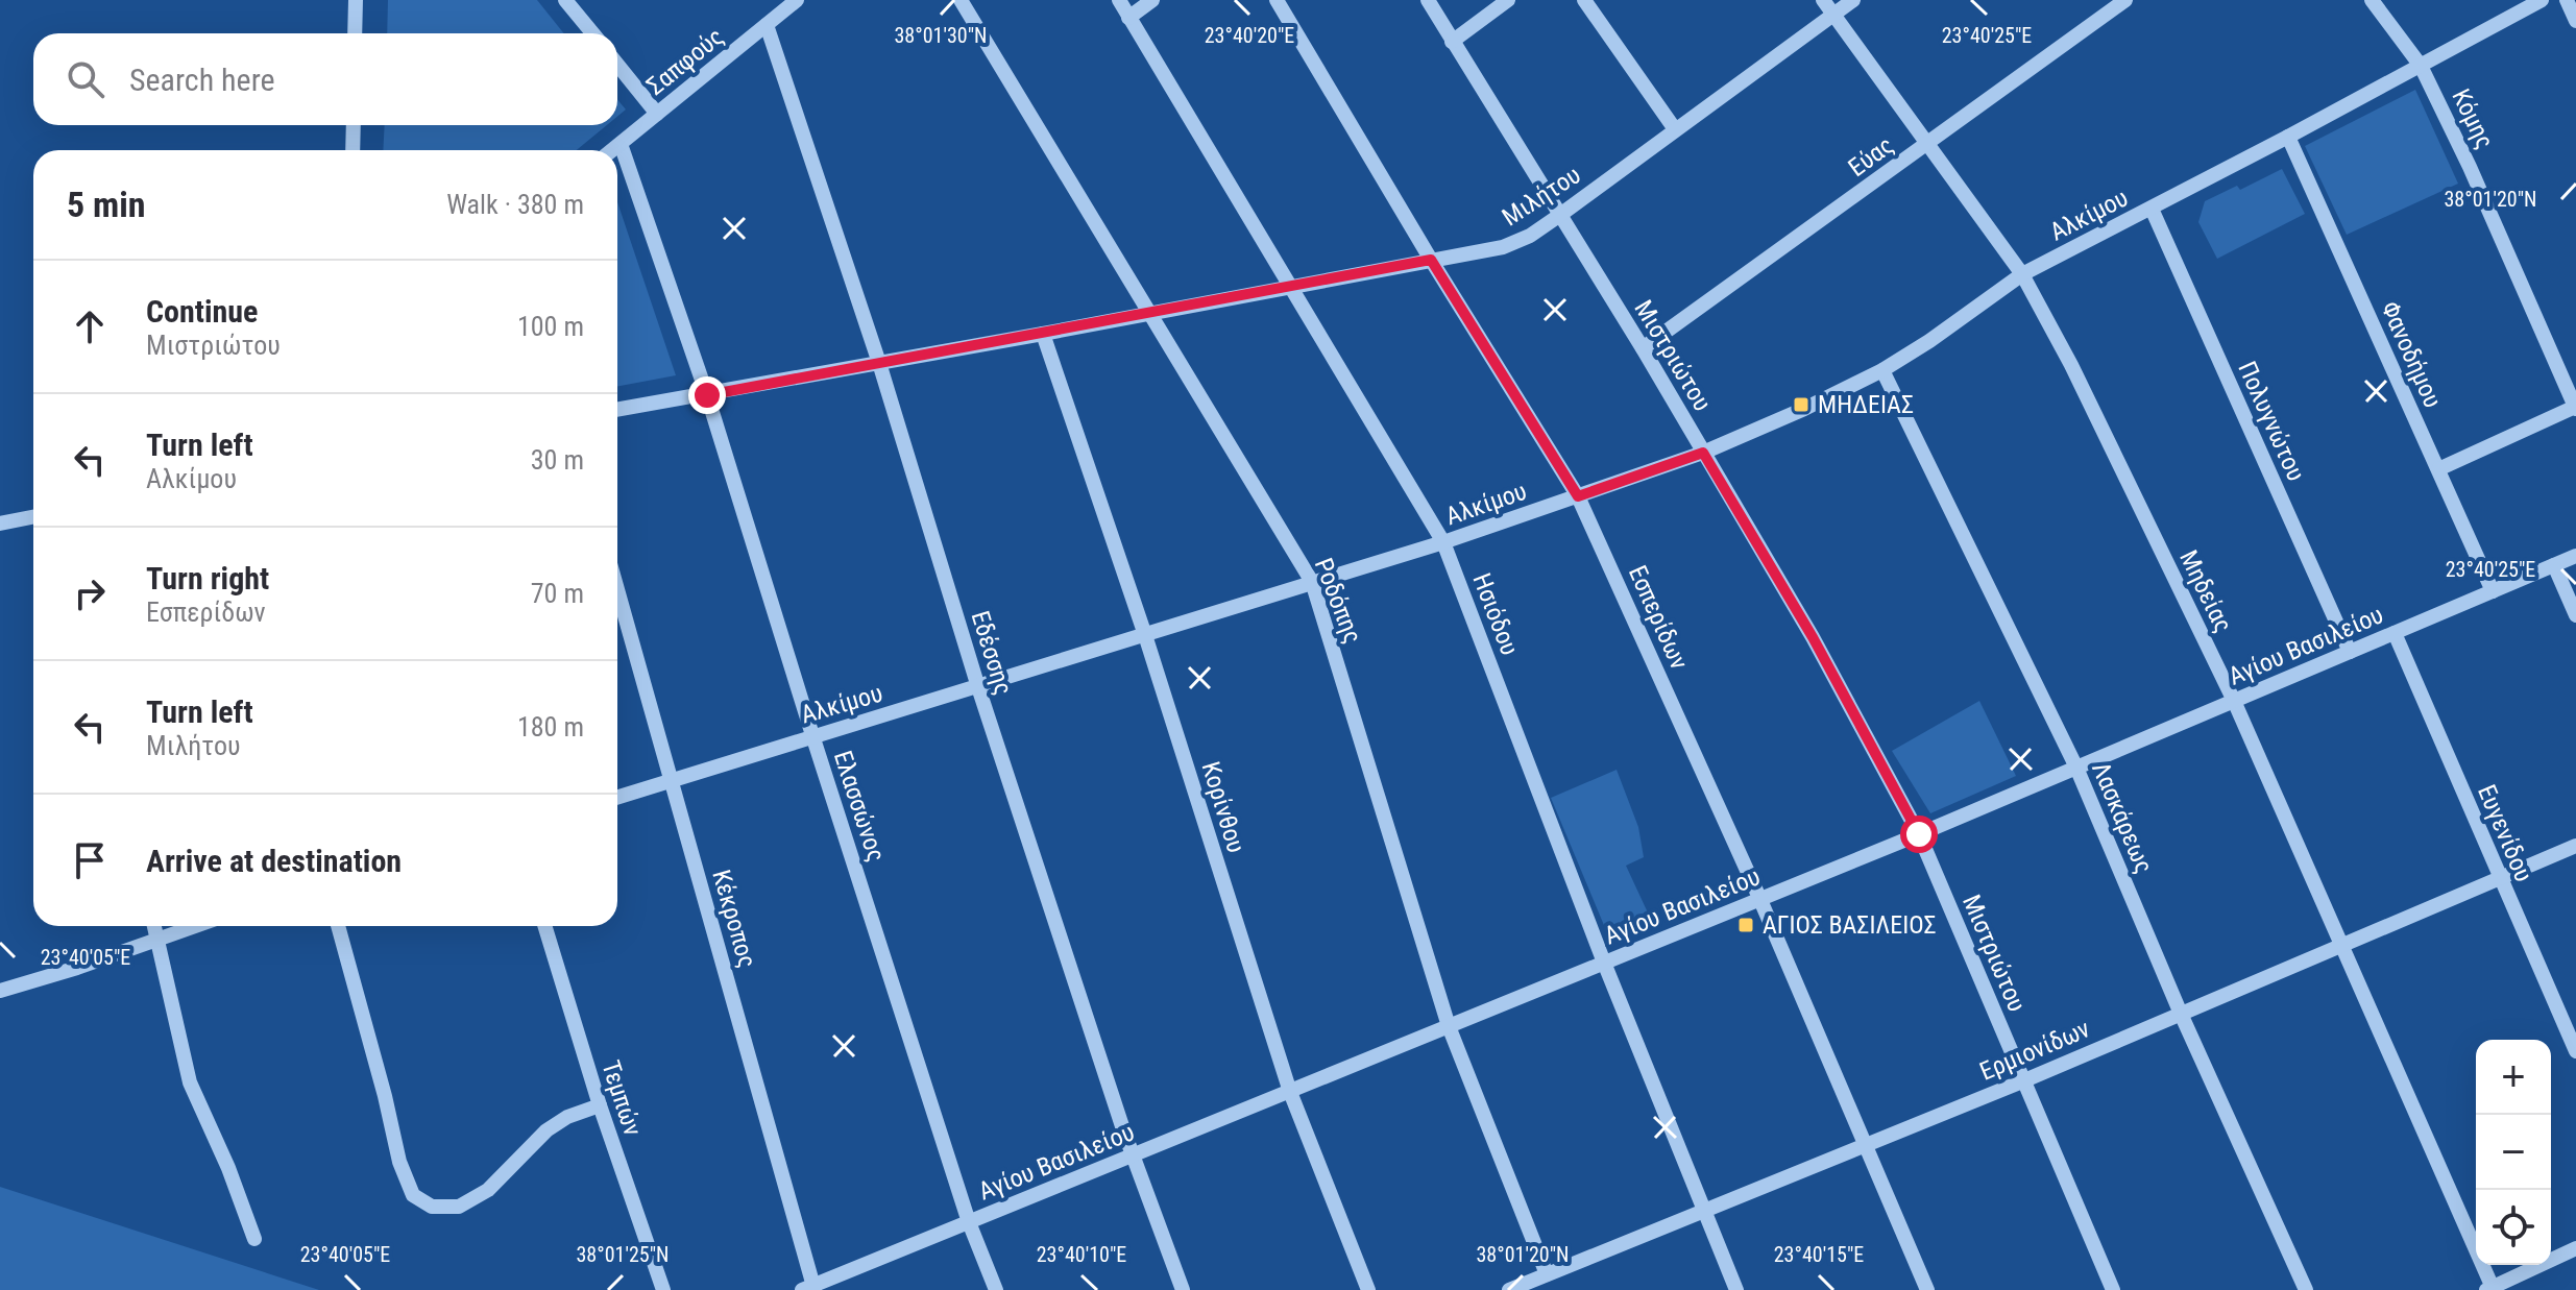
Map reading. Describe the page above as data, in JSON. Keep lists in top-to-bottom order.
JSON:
{
  "streets": {
    "street": [
      "Σαπφούς",
      "Κόμης",
      "Εύας",
      "Μιλήτου",
      "Αλκίμου",
      "Φανοδήμου",
      "Μιστριώτου",
      "Πολυγνώτου",
      "Μηδείας",
      "Ροδόπης",
      "Ησιόδου",
      "Εσπερίδων",
      "Αγίου Βασιλείου",
      "Εδέσσης",
      "Ελασσώνος",
      "Κορίνθου",
      "Λασκάρεως",
      "Ευγενίδου",
      "Κέκροπος",
      "Ερμιονίδων",
      "Τεμπών"
    ]
  },
  "crossings": [
    ["Σαπφούς", "Εδέσσης"],
    ["Σαπφούς", "Ελασσώνος"],
    ["Κόμης", "Αλκίμου"],
    ["Εύας", "Μιστριώτου"],
    ["Εύας", "Μηδείας"],
    ["Μιλήτου", "Μιστριώτου"],
    ["Μιλήτου", "Μηδείας"],
    ["Μιλήτου", "Ροδόπης"],
    ["Μιλήτου", "Ησιόδου"],
    ["Μιλήτου", "Εσπερίδων"],
    ["Μιλήτου", "Εδέσσης"],
    ["Μιλήτου", "Ελασσώνος"],
    ["Μιλήτου", "Κορίνθου"],
    ["Αλκίμου", "Φανοδήμου"],
    ["Αλκίμου", "Μιστριώτου"],
    ["Αλκίμου", "Πολυγνώτου"],
    ["Αλκίμου", "Μηδείας"],
    ["Αλκίμου", "Ροδόπης"],
    ["Αλκίμου", "Ησιόδου"],
    ["Αλκίμου", "Εσπερίδων"],
    ["Αλκίμου", "Εδέσσης"],
    ["Αλκίμου", "Ελασσώνος"],
    ["Αλκίμου", "Κορίνθου"],
    ["Αλκίμου", "Λασκάρεως"],
    ["Αλκίμου", "Κέκροπος"],
    ["Φανοδήμου", "Αγίου Βασιλείου"],
    ["Μιστριώτου", "Αγίου Βασιλείου"],
    ["Μιστριώτου", "Ερμιονίδων"],
    ["Πολυγνώτου", "Αγίου Βασιλείου"],
    ["Μηδείας", "Αγίου Βασιλείου"],
    ["Μηδείας", "Ερμιονίδων"],
    ["Ροδόπης", "Αγίου Βασιλείου"],
    ["Ροδόπης", "Ερμιονίδων"],
    ["Ησιόδου", "Αγίου Βασιλείου"],
    ["Ησιόδου", "Ερμιονίδων"],
    ["Εσπερίδων", "Αγίου Βασιλείου"],
    ["Εσπερίδων", "Ερμιονίδων"],
    ["Αγίου Βασιλείου", "Εδέσσης"],
    ["Αγίου Βασιλείου", "Ελασσώνος"],
    ["Αγίου Βασιλείου", "Κορίνθου"],
    ["Αγίου Βασιλείου", "Λασκάρεως"],
    ["Αγίου Βασιλείου", "Ευγενίδου"],
    ["Αγίου Βασιλείου", "Κέκροπος"],
    ["Λασκάρεως", "Ερμιονίδων"],
    ["Ευγενίδου", "Ερμιονίδων"]
  ],
  "places": {
    "transit": ["ΜΗΔΕΙΑΣ", "ΑΓΙΟΣ ΒΑΣΙΛΕΙΟΣ"]
  },
  "page": {
    "search": "Search here",
    "heading": ["5 min", "Walk · 380 m"],
    "list": [
      ["Continue", "Μιστριώτου", "100 m"],
      ["Turn left", "Αλκίμου", "30 m"],
      ["Turn right", "Εσπερίδων", "70 m"],
      ["Turn left", "Μιλήτου", "180 m"],
      "Arrive at destination"
    ],
    "map_buttons": ["+", "−"]
  },
  "coordinates": [
    "23°40'20\"E",
    "23°40'25\"E",
    "38°01'30\"N",
    "38°01'20\"N",
    "23°40'05\"E",
    "38°01'25\"N",
    "23°40'10\"E",
    "23°40'15\"E"
  ]
}
